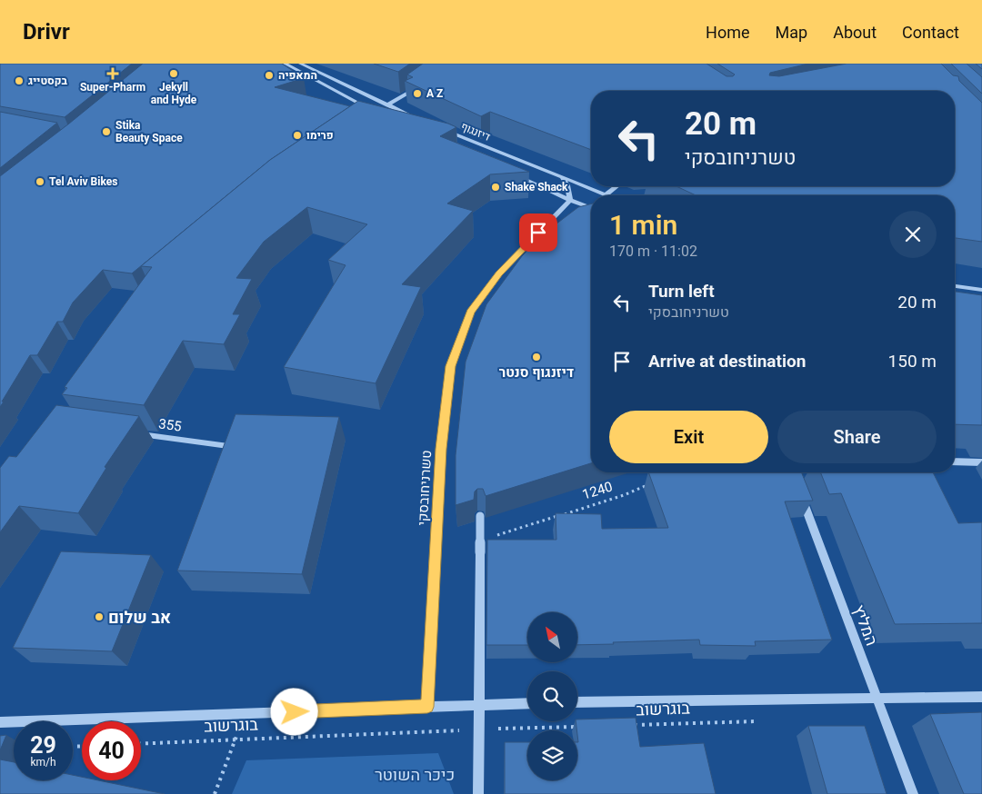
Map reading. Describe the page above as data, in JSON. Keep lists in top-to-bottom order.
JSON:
{
  "streets": {
    "street": [
      "דיזנגוף",
      "355",
      "טשרניחובסקי",
      "המליץ",
      "בוגרשוב"
    ],
    "path": ["1240"]
  },
  "crossings": [
    ["טשרניחובסקי", "בוגרשוב"],
    ["המליץ", "בוגרשוב"]
  ],
  "parks": ["כיכר השוטר"],
  "places": {
    "health": ["Super-Pharm"],
    "other": [
      "Jekyll and Hyde",
      "המאפיה",
      "בקסטייג",
      "A Z",
      "Stika Beauty Space",
      "פרימו",
      "Tel Aviv Bikes",
      "Shake Shack",
      "דיזנגוף סנטר",
      "אב שלום"
    ]
  },
  "north": "top left",
  "page": {
    "header": "Drivr",
    "nav": [
      "Home",
      "Map",
      "About",
      "Contact"
    ],
    "turn": ["20 m", "טשרניחובסקי"],
    "heading": ["1 min", "170 m · 11:02"],
    "list": [
      {
        "name": "Turn left",
        "note": "טשרניחובסקי",
        "value": "20 m"
      },
      {
        "name": "Arrive at destination",
        "value": "150 m"
      }
    ],
    "buttons": ["Exit", "Share"],
    "speed": "29 km/h",
    "limit": "40"
  }
}
